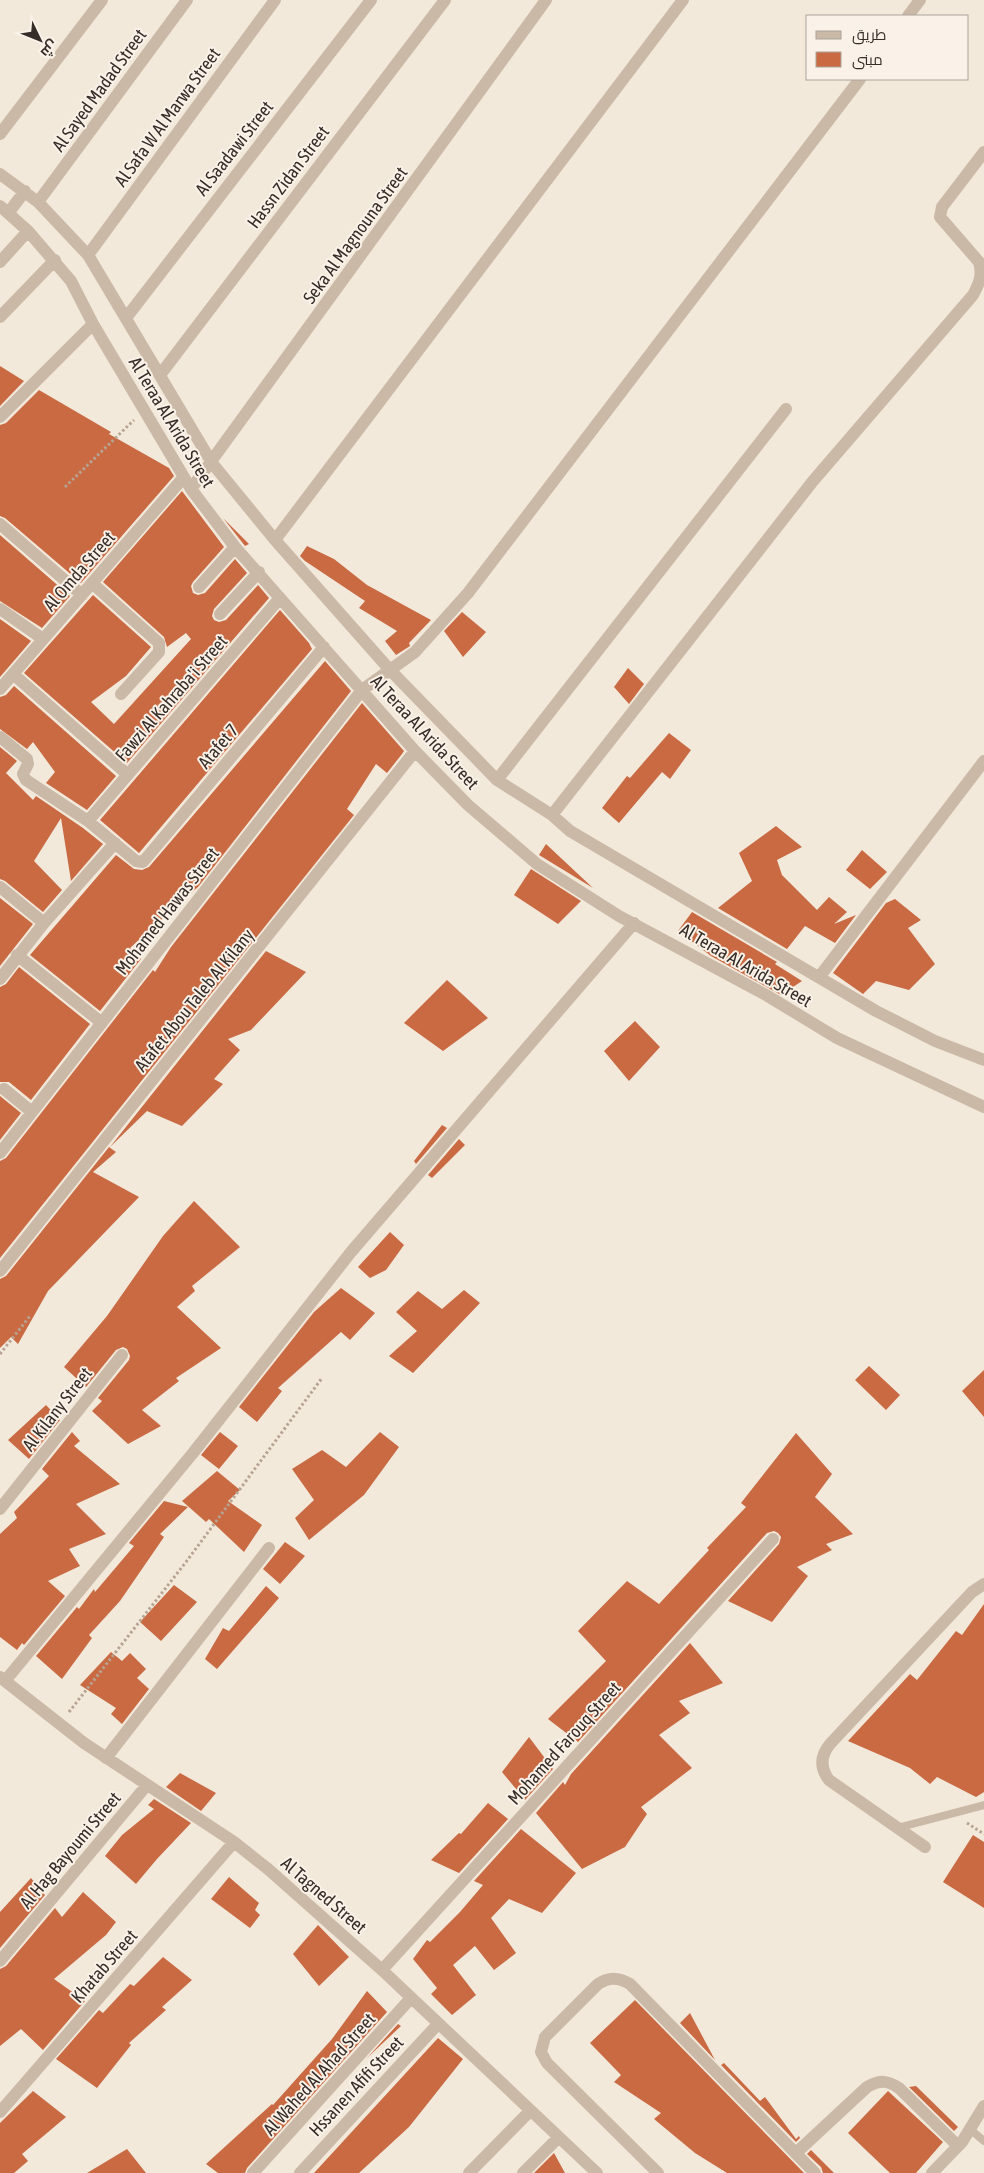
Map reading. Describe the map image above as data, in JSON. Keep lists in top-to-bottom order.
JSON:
{
  "streets": {
    "street": [
      "Al Sayed Madad Street",
      "Al Safa W Al Marwa Street",
      "Al Saadawi Street",
      "Hassn Zidan Street",
      "Seka Al Magnouna Street",
      "Al Teraa Al Arida Street",
      "Al Omda Street",
      "Fawzi Al Kahraba'i Street",
      "Atafet 7",
      "Mohamed Hawas Street",
      "Atafet Abou Taleb Al Kilany",
      "Al Kilany Street",
      "Mohamed Farouq Street",
      "Al Hag Bayoumi Street",
      "Al Tagned Street",
      "Khatab Street",
      "Al Wahed Al Ahad Street",
      "Hssanen Afifi Street"
    ]
  },
  "crossings": [
    ["Al Sayed Madad Street", "Al Teraa Al Arida Street"],
    ["Al Safa W Al Marwa Street", "Al Teraa Al Arida Street"],
    ["Al Saadawi Street", "Al Teraa Al Arida Street"],
    ["Hassn Zidan Street", "Al Teraa Al Arida Street"],
    ["Seka Al Magnouna Street", "Al Teraa Al Arida Street"],
    ["Al Teraa Al Arida Street", "Al Omda Street"],
    ["Al Teraa Al Arida Street", "Fawzi Al Kahraba'i Street"],
    ["Al Teraa Al Arida Street", "Atafet 7"],
    ["Al Teraa Al Arida Street", "Mohamed Hawas Street"],
    ["Al Teraa Al Arida Street", "Atafet Abou Taleb Al Kilany"],
    ["Mohamed Farouq Street", "Al Tagned Street"],
    ["Al Hag Bayoumi Street", "Al Tagned Street"],
    ["Al Tagned Street", "Khatab Street"],
    ["Al Tagned Street", "Al Wahed Al Ahad Street"],
    ["Al Tagned Street", "Hssanen Afifi Street"]
  ],
  "legend": ["طريق", "مبنى"],
  "north": "bottom right"
}
